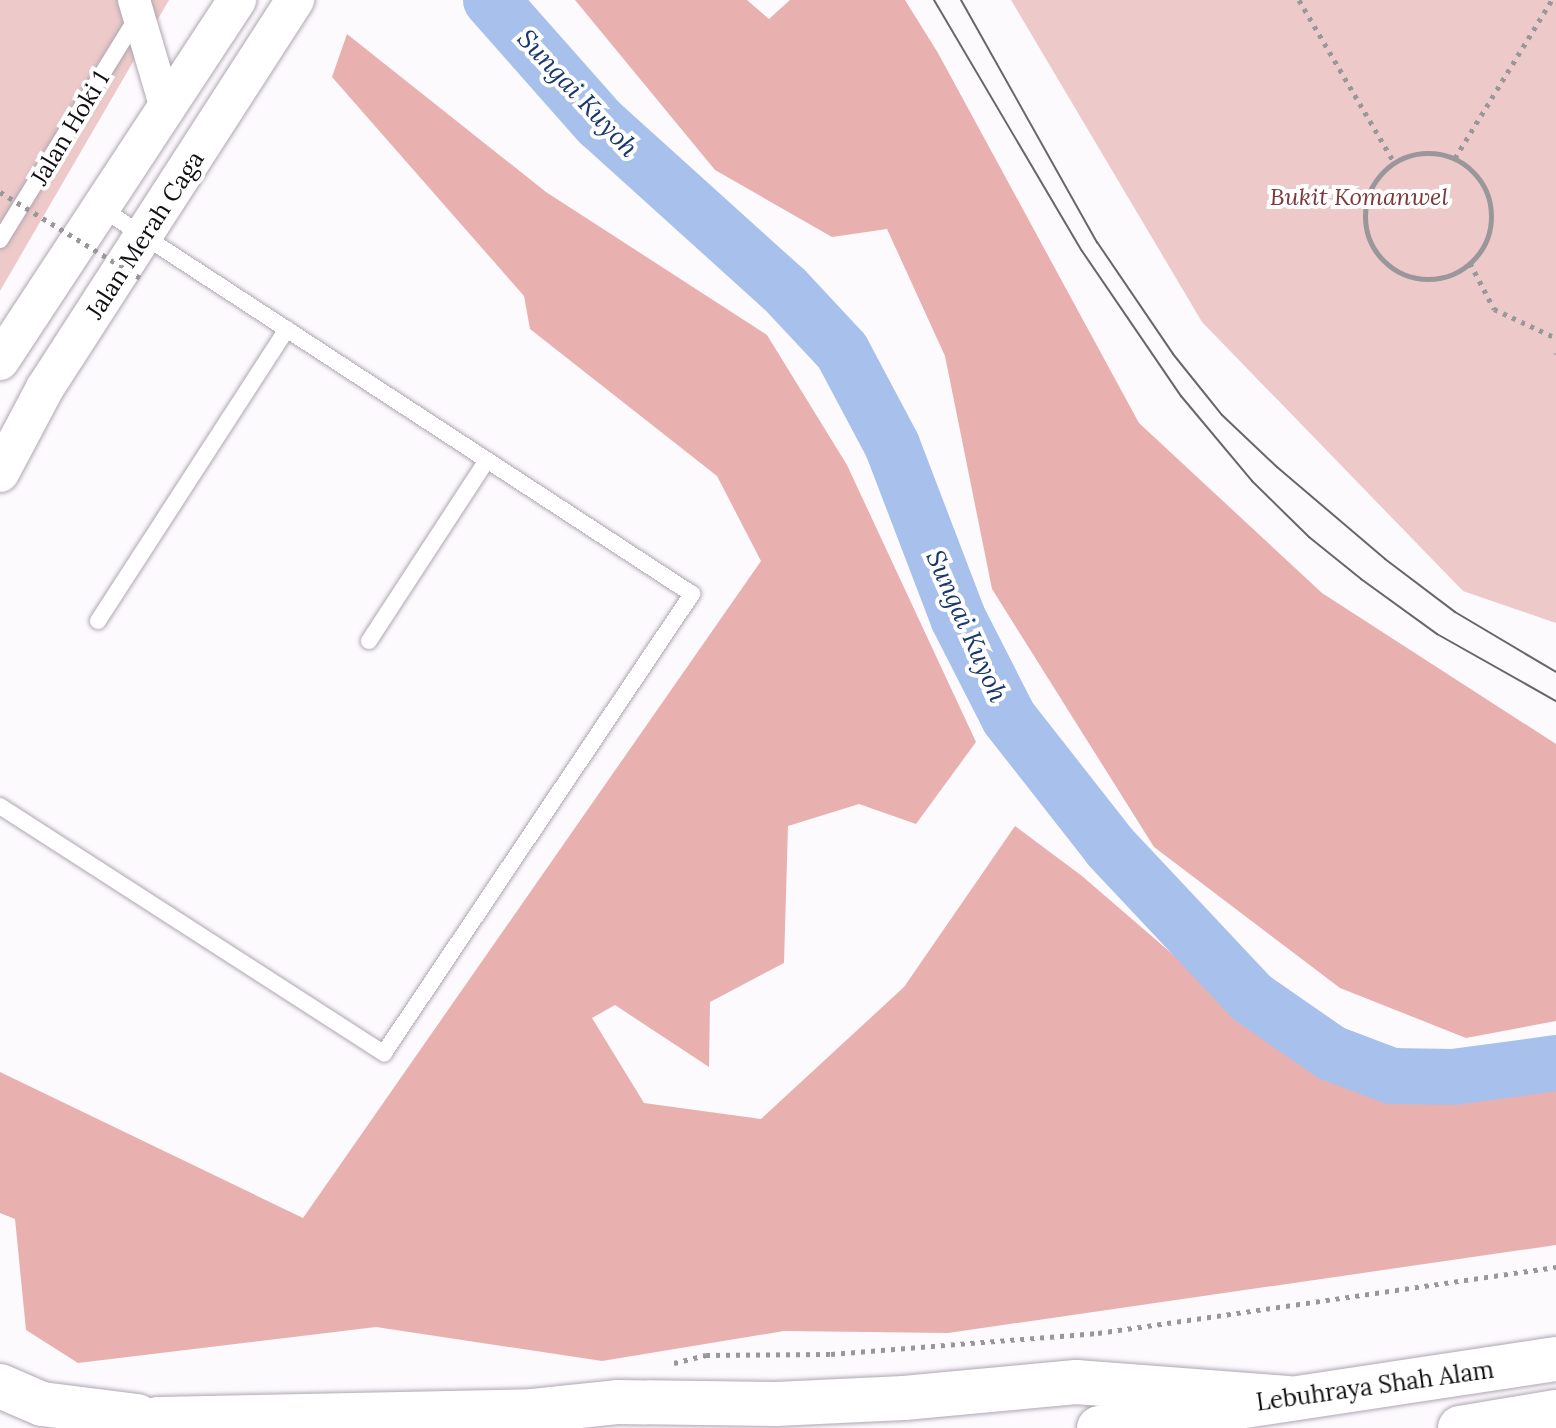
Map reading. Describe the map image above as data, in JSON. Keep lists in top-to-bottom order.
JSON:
{
  "streets": {
    "highway": ["Lebuhraya Shah Alam"],
    "street": ["Jalan Merah Caga"],
    "lane": ["Jalan Hoki 1"]
  },
  "water": ["Sungai Kuyoh"],
  "parks": ["Bukit Komanwel"]
}
